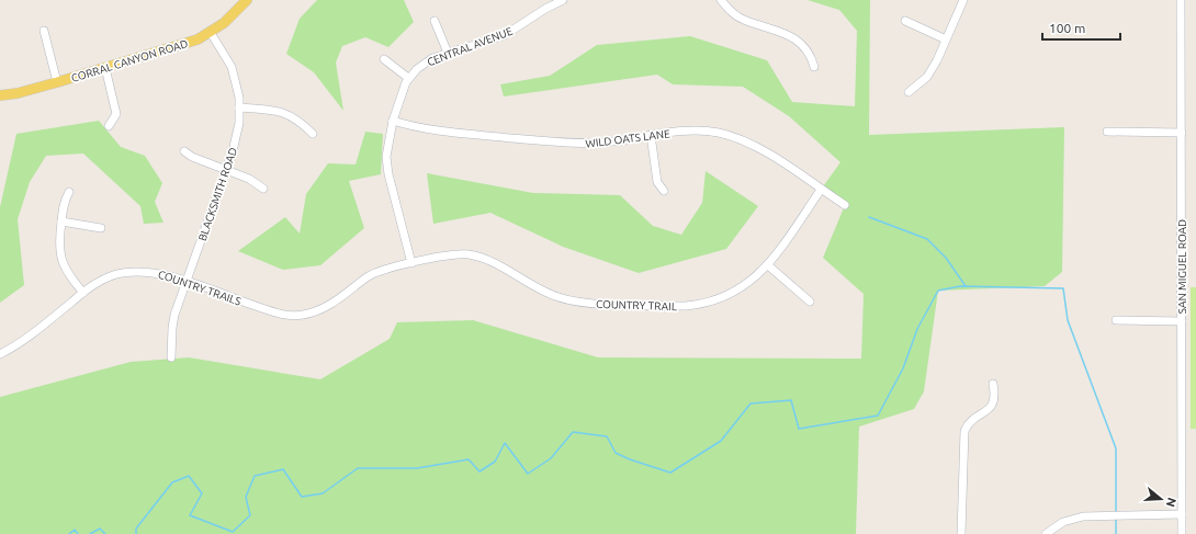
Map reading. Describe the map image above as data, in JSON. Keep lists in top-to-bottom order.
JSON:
{
  "streets": {
    "main road": ["CORRAL CANYON ROAD"],
    "street": [
      "CENTRAL AVENUE",
      "WILD OATS LANE",
      "BLACKSMITH ROAD",
      "SAN MIGUEL ROAD",
      "COUNTRY TRAILS",
      "COUNTRY TRAIL"
    ]
  },
  "crossings": [
    ["CENTRAL AVENUE", "WILD OATS LANE"],
    ["CENTRAL AVENUE", "COUNTRY TRAILS"],
    ["CENTRAL AVENUE", "COUNTRY TRAIL"],
    ["CORRAL CANYON ROAD", "BLACKSMITH ROAD"],
    ["WILD OATS LANE", "COUNTRY TRAIL"],
    ["BLACKSMITH ROAD", "COUNTRY TRAILS"],
    ["COUNTRY TRAILS", "COUNTRY TRAIL"]
  ],
  "scale_bar": "100 m",
  "north": "right"
}
